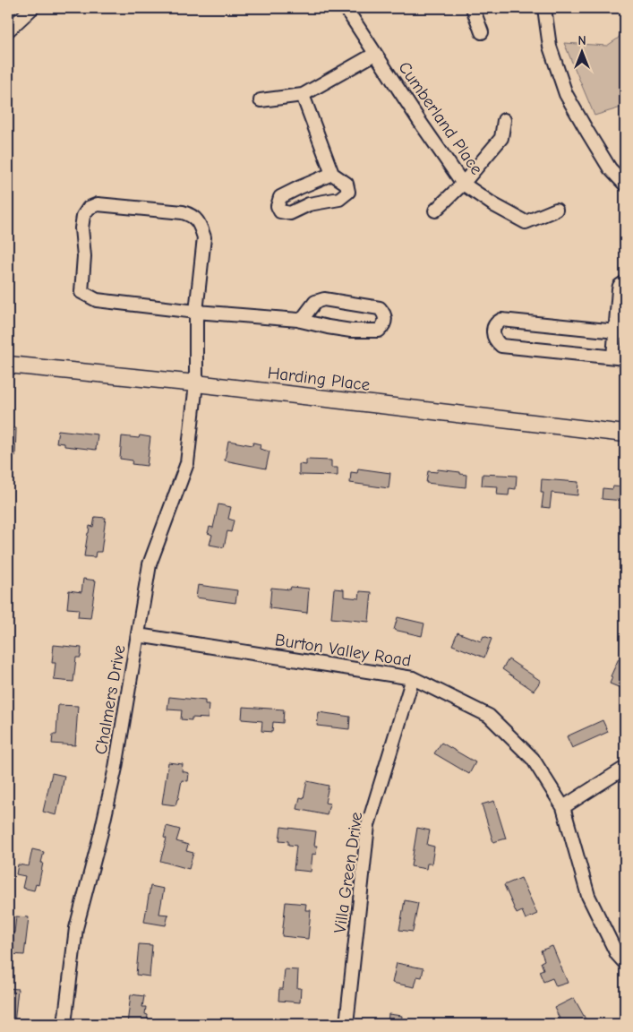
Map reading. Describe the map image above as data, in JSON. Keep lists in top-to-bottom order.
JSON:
{
  "streets": {
    "main road": ["Harding Place"],
    "street": [
      "Cumberland Place",
      "Burton Valley Road",
      "Chalmers Drive",
      "Villa Green Drive"
    ]
  },
  "crossings": [
    ["Harding Place", "Chalmers Drive"],
    ["Burton Valley Road", "Chalmers Drive"],
    ["Burton Valley Road", "Villa Green Drive"]
  ],
  "north": "top"
}
